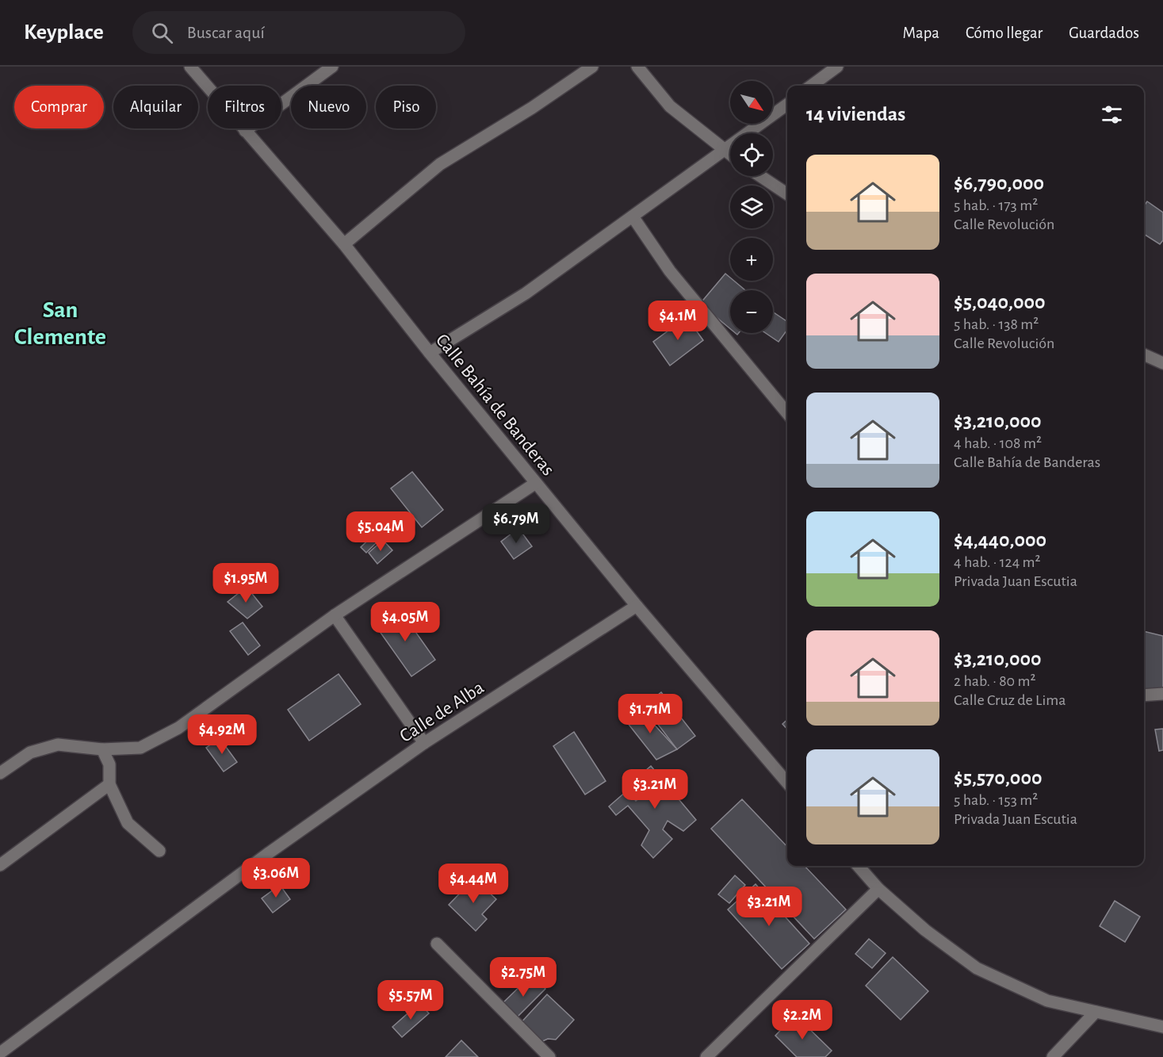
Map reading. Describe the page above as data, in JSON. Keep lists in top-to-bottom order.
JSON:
{
  "streets": {
    "street": ["Calle Bahía de Banderas", "Calle de Alba"]
  },
  "crossings": [
    ["Calle Bahía de Banderas", "Calle de Alba"]
  ],
  "districts": ["San Clemente"],
  "north": "bottom right",
  "page": {
    "header": "Keyplace",
    "search": "Buscar aquí",
    "nav": ["Mapa", "Cómo llegar", "Guardados"],
    "map_buttons": ["+", "−"],
    "chip": [
      "Comprar",
      "Alquilar",
      "Filtros",
      "Nuevo",
      "Piso"
    ],
    "heading": "14 viviendas",
    "list": [
      {
        "name": "$6,790,000",
        "note": "5 hab. · 173 m² · Calle Revolución"
      },
      {
        "name": "$5,040,000",
        "note": "5 hab. · 138 m² · Calle Revolución"
      },
      {
        "name": "$3,210,000",
        "note": "4 hab. · 108 m² · Calle Bahía de Banderas"
      },
      {
        "name": "$4,440,000",
        "note": "4 hab. · 124 m² · Privada Juan Escutia"
      },
      {
        "name": "$3,210,000",
        "note": "2 hab. · 80 m² · Calle Cruz de Lima"
      },
      {
        "name": "$5,570,000",
        "note": "5 hab. · 153 m² · Privada Juan Escutia"
      }
    ],
    "price": [
      "$4.1M",
      "$6.79M",
      "$5.04M",
      "$1.95M",
      "$4.05M",
      "$1.71M",
      "$4.92M",
      "$3.21M",
      "$3.06M",
      "$4.44M",
      "$3.21M",
      "$2.75M",
      "$5.57M",
      "$2.2M"
    ]
  }
}
